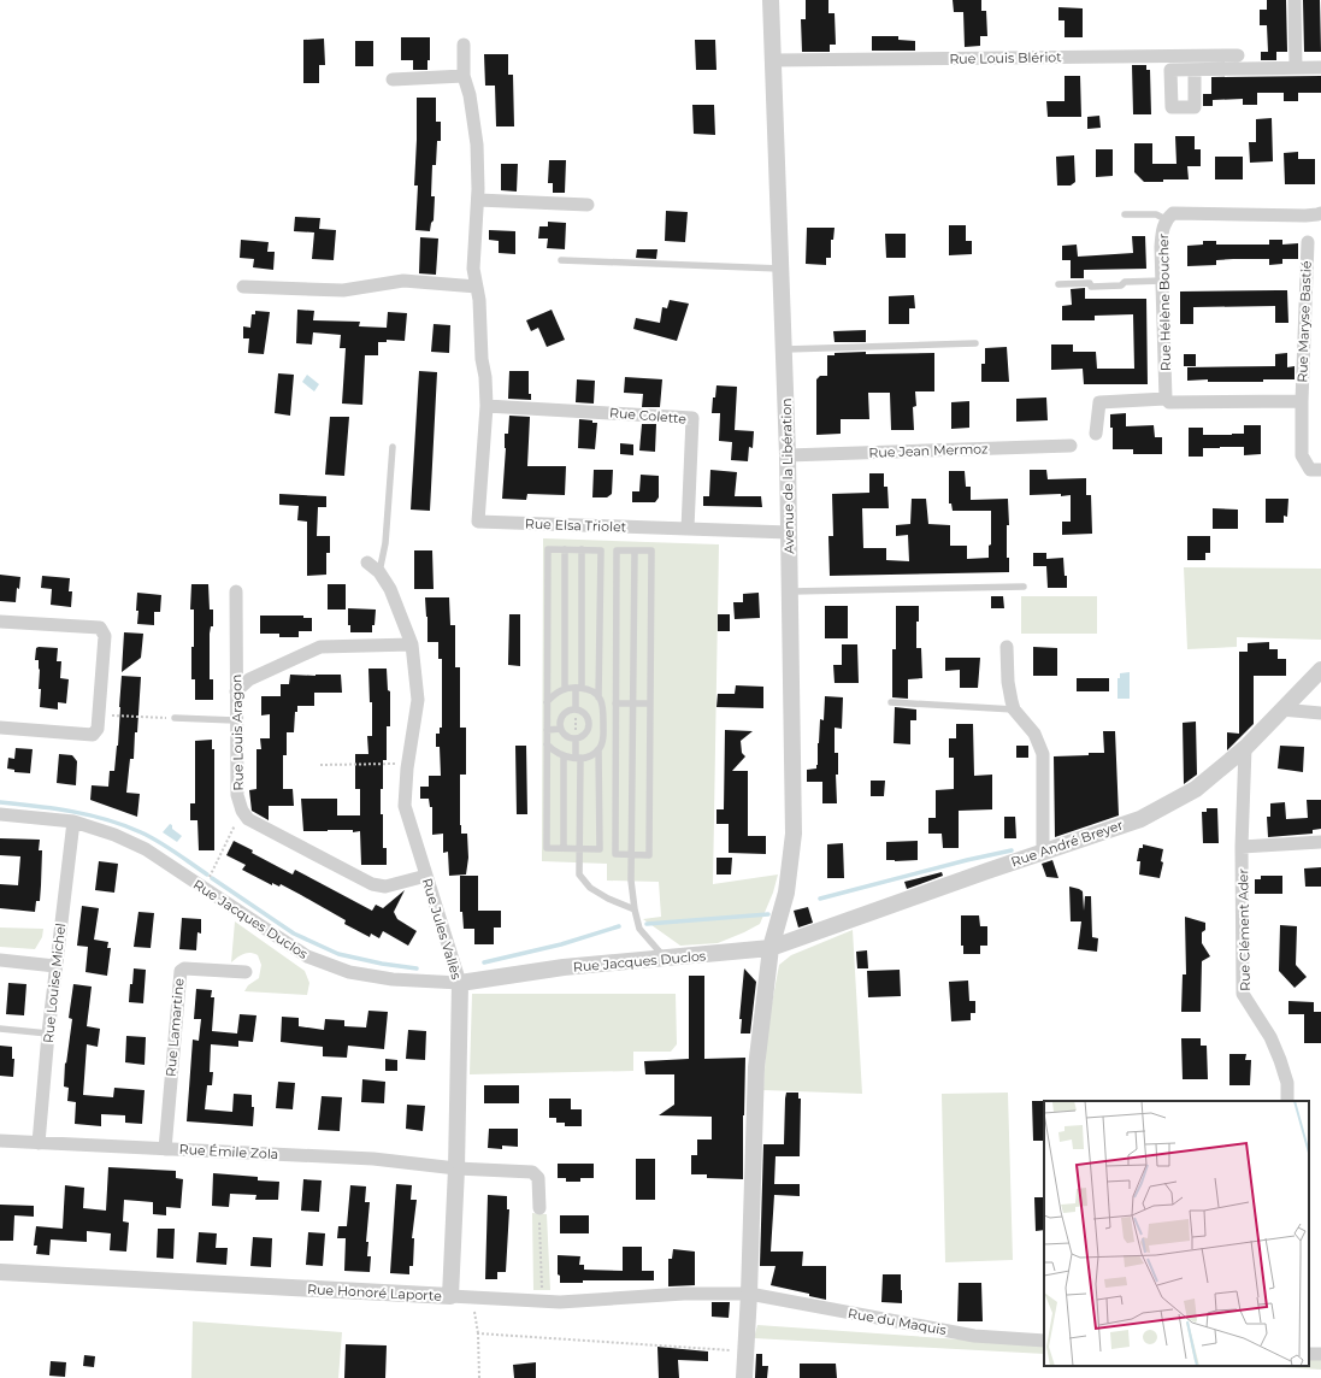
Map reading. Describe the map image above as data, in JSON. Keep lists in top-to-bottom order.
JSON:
{
  "streets": {
    "street": [
      "Rue Louis Blériot",
      "Rue Hélène Boucher",
      "Rue Maryse Bastié",
      "Rue Colette",
      "Rue Jean Mermoz",
      "Avenue de la Libération",
      "Rue Elsa Triolet",
      "Rue Louis Aragon",
      "Rue André Breyer",
      "Rue Jacques Duclos",
      "Rue Jules Vallès",
      "Rue Clément Ader",
      "Rue Louise Michel",
      "Rue Lamartine",
      "Rue Émile Zola",
      "Rue Honoré Laporte",
      "Rue du Maquis"
    ]
  },
  "crossings": [
    ["Rue Louis Blériot", "Avenue de la Libération"],
    ["Rue Colette", "Rue Elsa Triolet"],
    ["Rue Jean Mermoz", "Avenue de la Libération"],
    ["Avenue de la Libération", "Rue Elsa Triolet"],
    ["Avenue de la Libération", "Rue André Breyer"],
    ["Avenue de la Libération", "Rue Jacques Duclos"],
    ["Avenue de la Libération", "Rue Honoré Laporte"],
    ["Avenue de la Libération", "Rue du Maquis"],
    ["Rue André Breyer", "Rue Jacques Duclos"],
    ["Rue André Breyer", "Rue Clément Ader"],
    ["Rue Jacques Duclos", "Rue Jules Vallès"],
    ["Rue Jacques Duclos", "Rue Louise Michel"],
    ["Rue Jules Vallès", "Rue Émile Zola"],
    ["Rue Jules Vallès", "Rue Honoré Laporte"],
    ["Rue Louise Michel", "Rue Émile Zola"],
    ["Rue Lamartine", "Rue Émile Zola"],
    ["Rue Honoré Laporte", "Rue du Maquis"]
  ]
}
